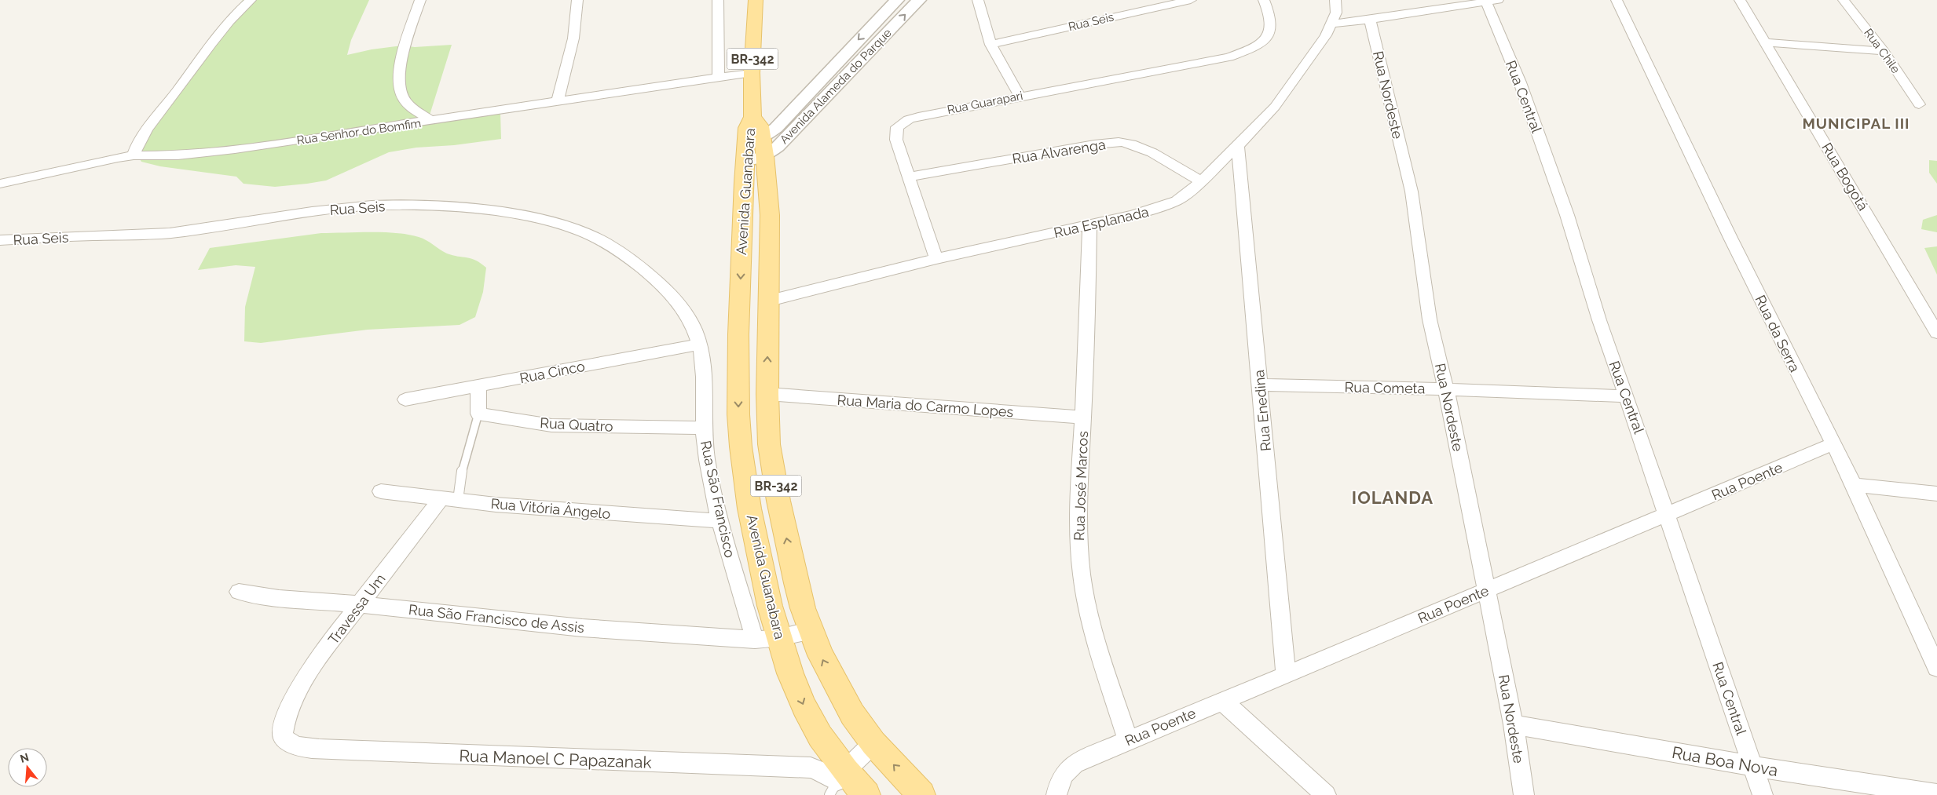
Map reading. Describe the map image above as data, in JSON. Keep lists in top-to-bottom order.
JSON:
{
  "streets": {
    "main road": ["BR-342", "Avenida Guanabara"],
    "street": [
      "Rua Seis",
      "Rua Chile",
      "Avenida Alameda do Parque",
      "Rua Nordeste",
      "Rua Central",
      "Rua Guarapari",
      "Rua Senhor do Bomfim",
      "Rua Alvarenga",
      "Rua Bogotá",
      "Rua Esplanada",
      "Rua da Serra",
      "Rua Cinco",
      "Rua Cometa",
      "Rua Maria do Carmo Lopes",
      "Rua Enedina",
      "Rua Quatro",
      "Rua Poente",
      "Rua José Marcos",
      "Rua São Francisco",
      "Rua Vitória Ângelo",
      "Travessa Um",
      "Rua São Francisco de Assis",
      "Rua Manoel C Papazanak",
      "Rua Boa Nova"
    ]
  },
  "crossings": [
    ["Rua Seis", "Rua São Francisco"],
    ["BR-342", "Rua Senhor do Bomfim"],
    ["BR-342", "Avenida Guanabara"],
    ["Avenida Alameda do Parque", "Avenida Guanabara"],
    ["Rua Nordeste", "Rua Cometa"],
    ["Rua Nordeste", "Rua Poente"],
    ["Rua Nordeste", "Rua Boa Nova"],
    ["Rua Central", "Rua Cometa"],
    ["Rua Central", "Rua Poente"],
    ["Rua Central", "Rua Boa Nova"],
    ["Rua Guarapari", "Rua Alvarenga"],
    ["Rua Guarapari", "Rua Esplanada"],
    ["Rua Senhor do Bomfim", "Avenida Guanabara"],
    ["Rua Alvarenga", "Rua Esplanada"],
    ["Avenida Guanabara", "Rua Esplanada"],
    ["Avenida Guanabara", "Rua Maria do Carmo Lopes"],
    ["Avenida Guanabara", "Rua Manoel C Papazanak"],
    ["Rua Esplanada", "Rua Enedina"],
    ["Rua Esplanada", "Rua José Marcos"],
    ["Rua da Serra", "Rua Poente"],
    ["Rua Cinco", "Rua São Francisco"],
    ["Rua Cometa", "Rua Enedina"],
    ["Rua Maria do Carmo Lopes", "Rua José Marcos"],
    ["Rua Enedina", "Rua Poente"],
    ["Rua Quatro", "Rua São Francisco"],
    ["Rua Poente", "Rua José Marcos"],
    ["Rua São Francisco", "Rua Vitória Ângelo"],
    ["Rua São Francisco", "Rua São Francisco de Assis"],
    ["Rua Vitória Ângelo", "Travessa Um"],
    ["Travessa Um", "Rua São Francisco de Assis"],
    ["Travessa Um", "Rua Manoel C Papazanak"]
  ],
  "districts": ["MUNICIPAL III", "IOLANDA"],
  "north": "top"
}
